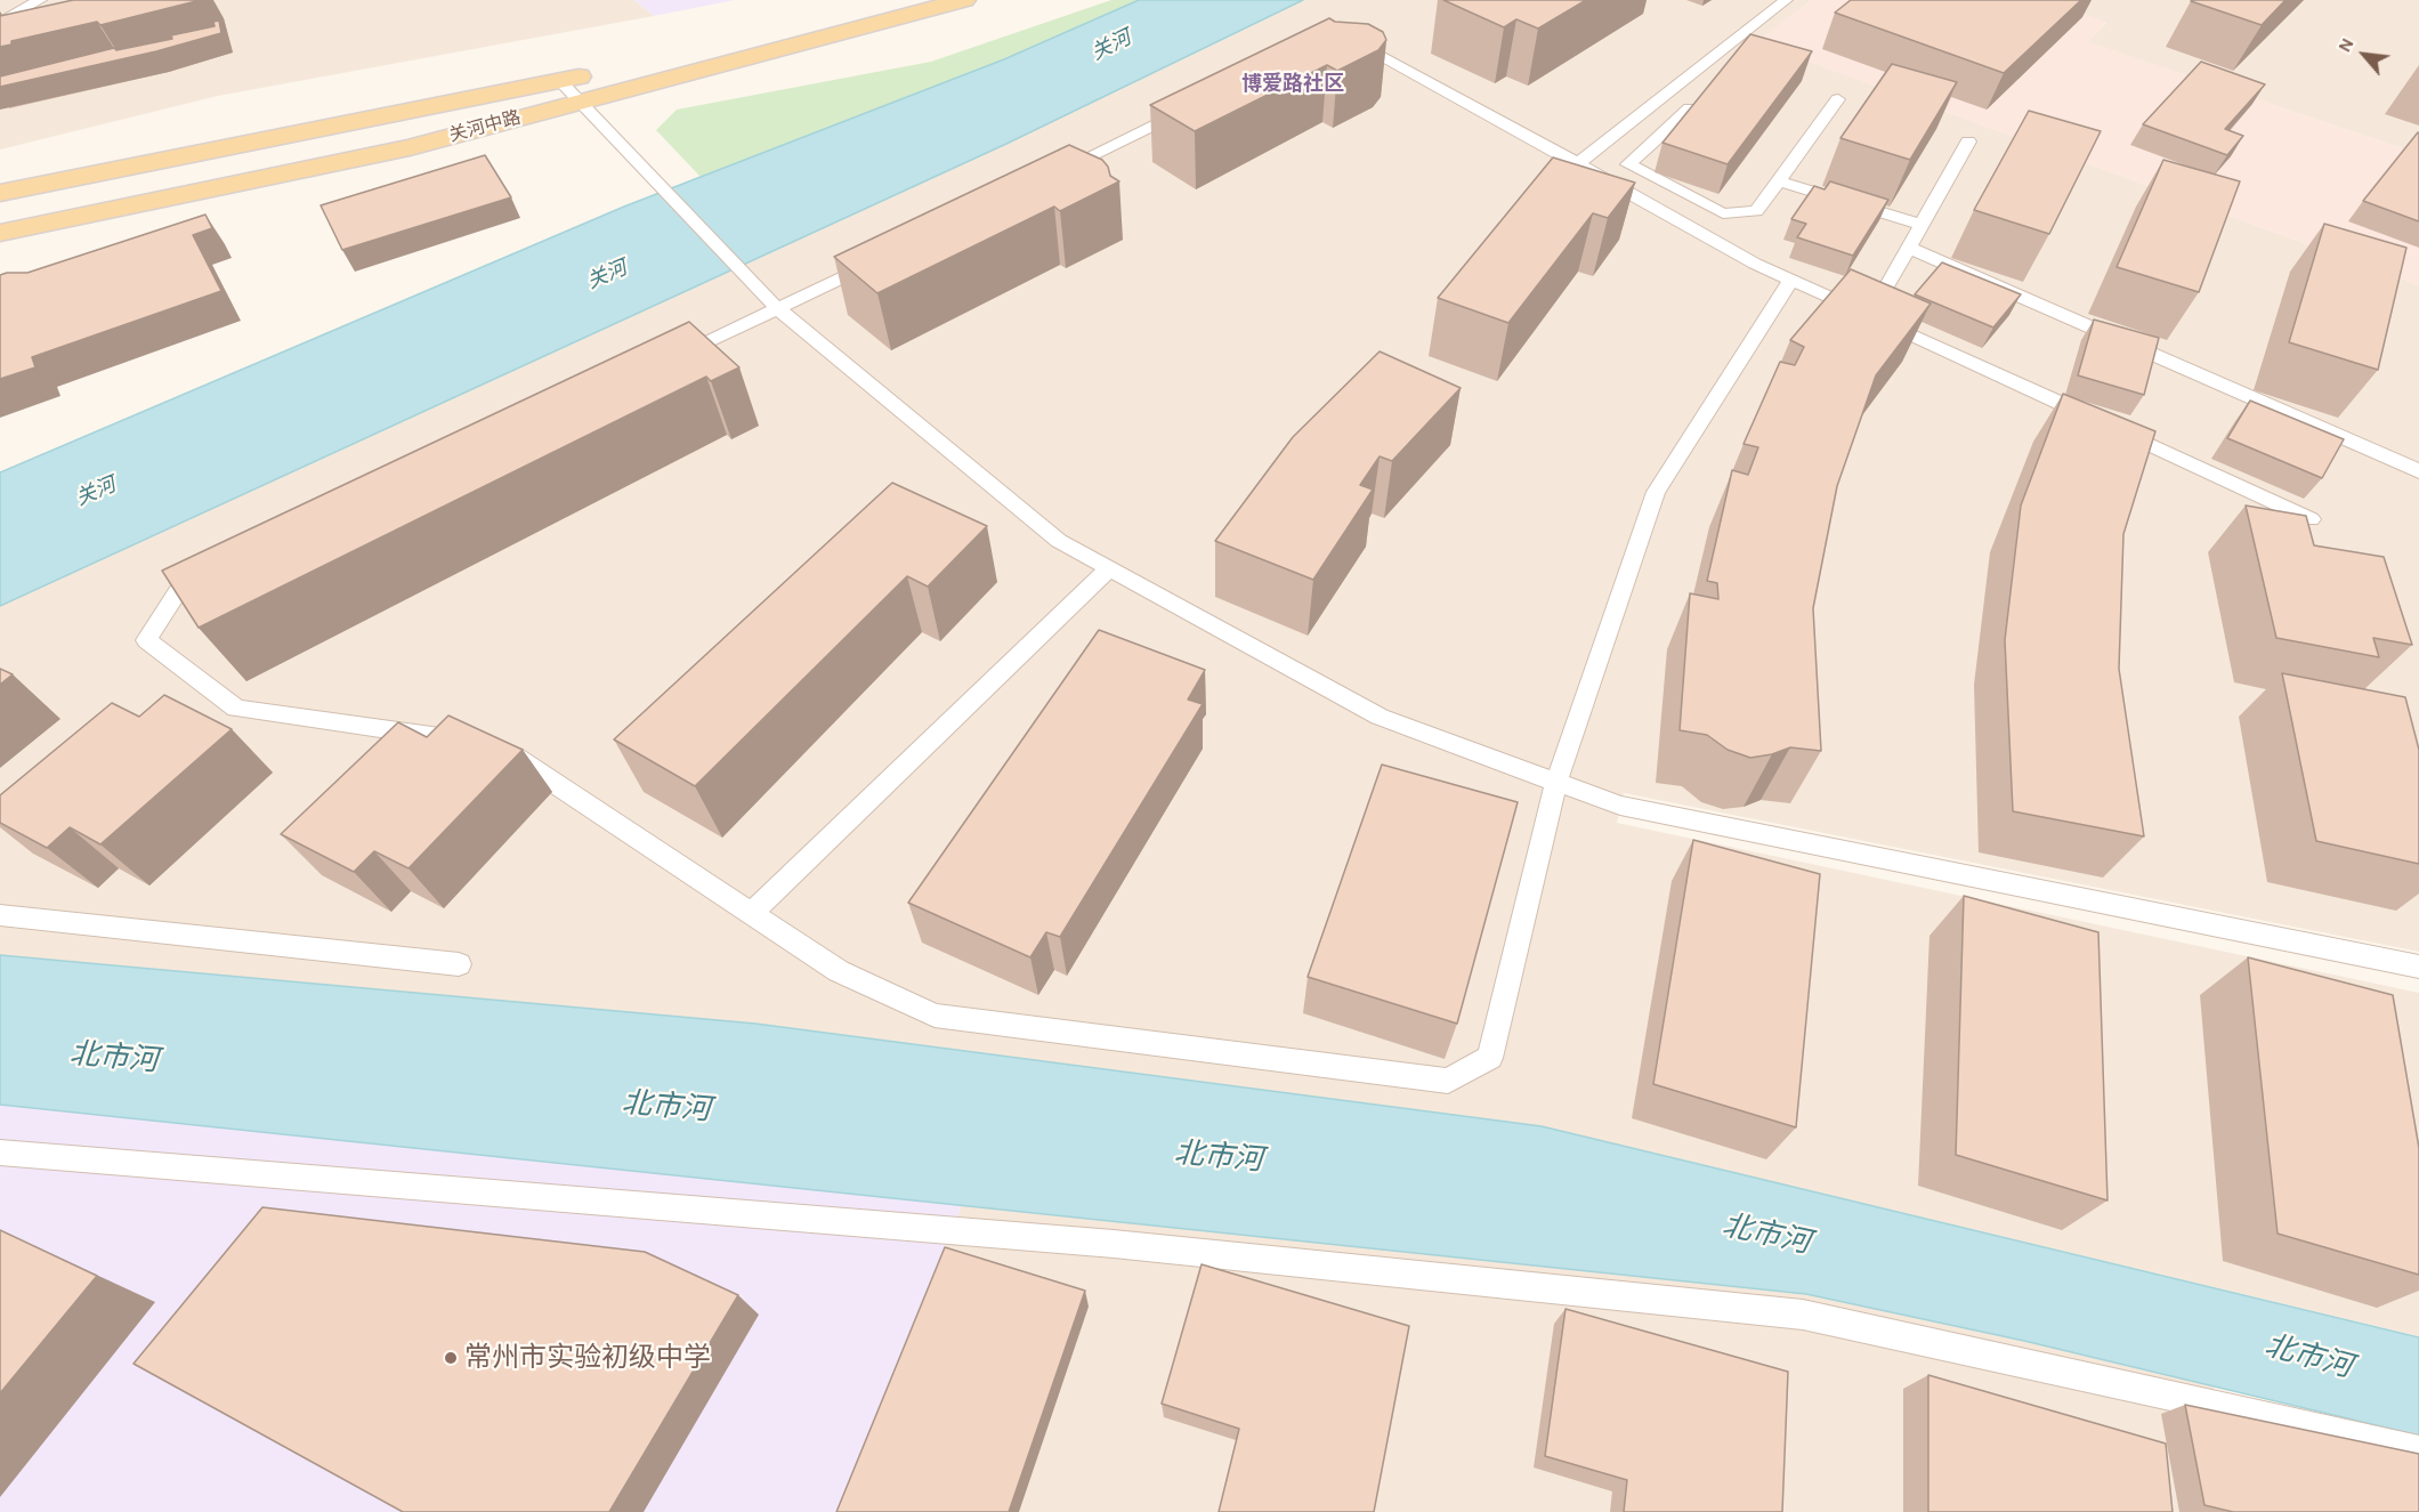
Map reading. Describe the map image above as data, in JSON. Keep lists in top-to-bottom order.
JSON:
{
  "streets": {
    "main road": ["关河中路"]
  },
  "districts": ["博爱路社区"],
  "water": ["关河", "北市河"],
  "places": ["常州市实验初级中学"],
  "north": "top left"
}
